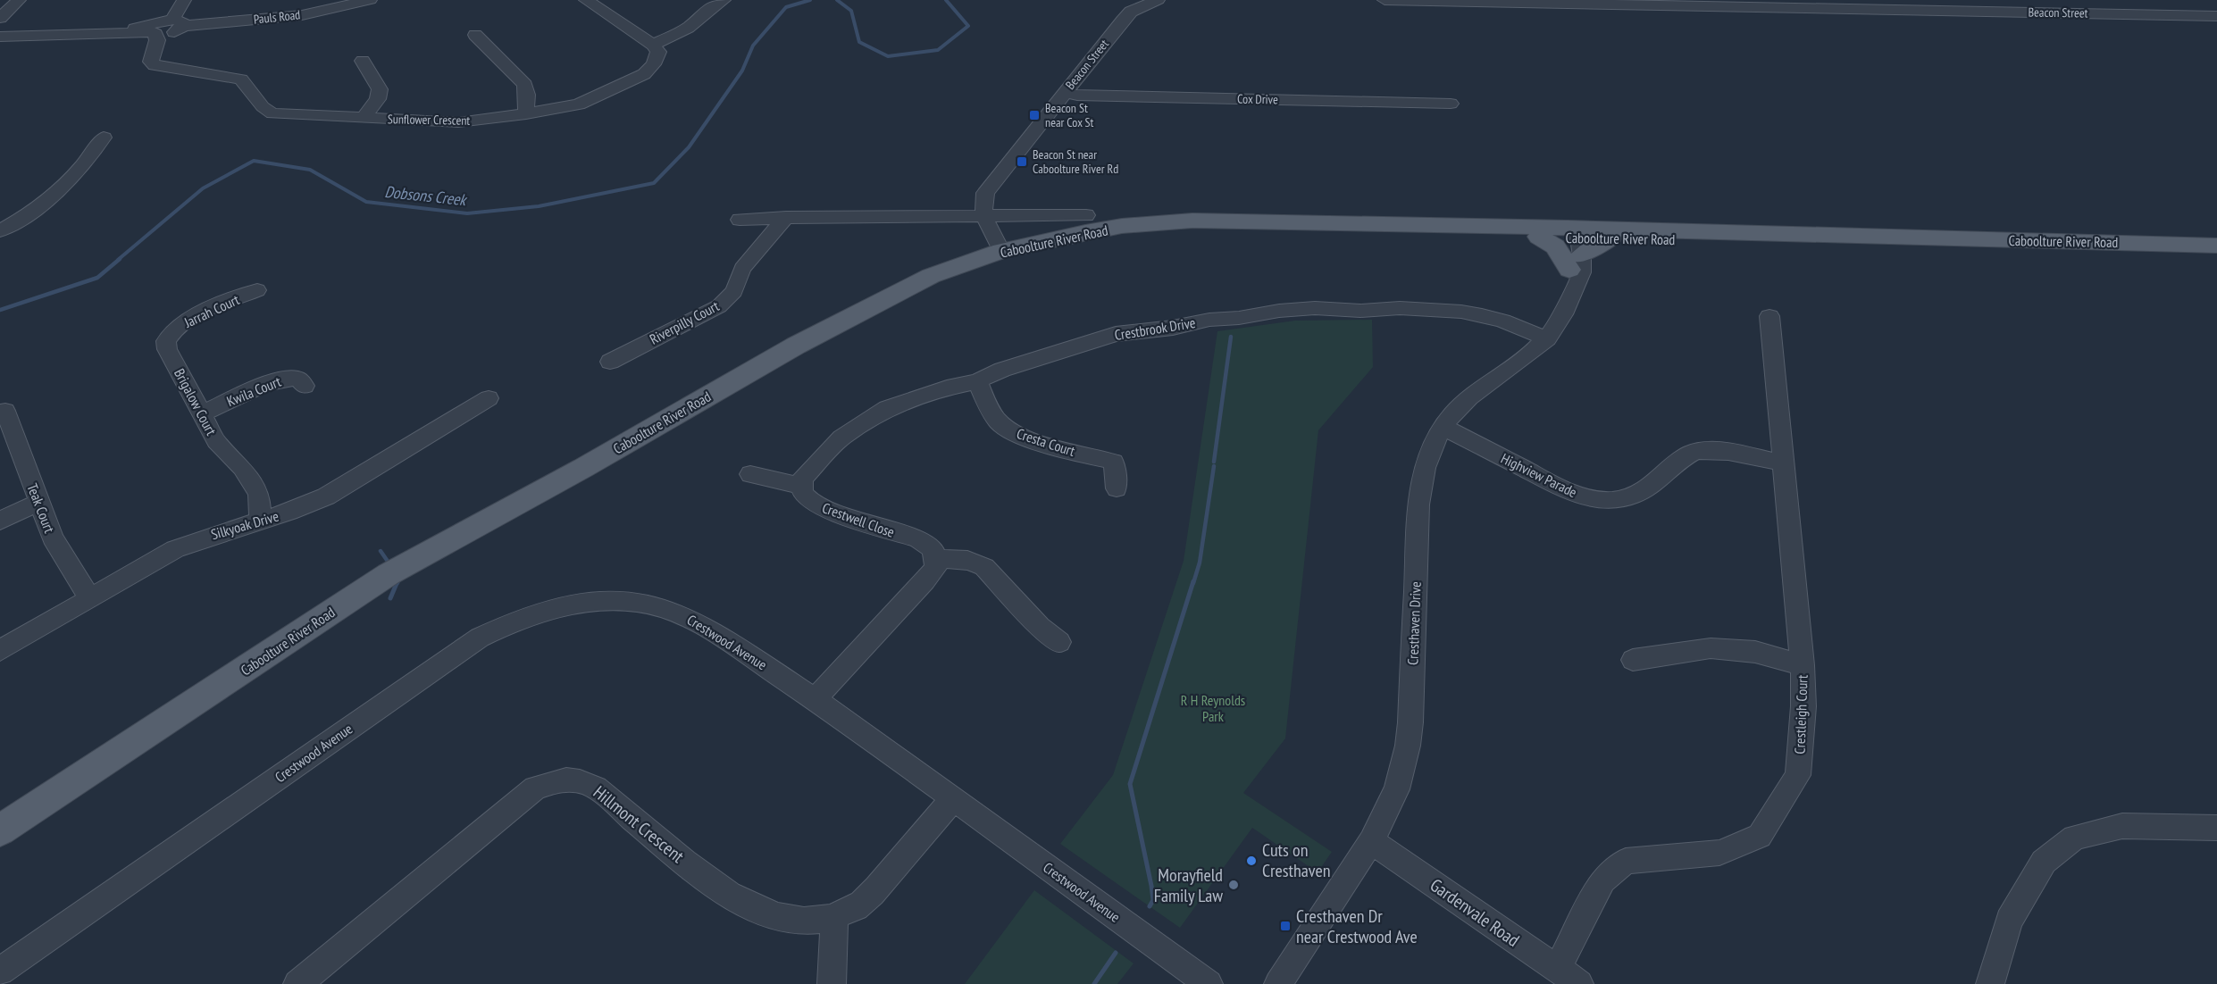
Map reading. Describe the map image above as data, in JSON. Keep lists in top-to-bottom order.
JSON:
{
  "streets": {
    "main road": ["Caboolture River Road"],
    "street": [
      "Beacon Street",
      "Pauls Road",
      "Cox Drive",
      "Sunflower Crescent",
      "Jarrah Court",
      "Riverpilly Court",
      "Crestbrook Drive",
      "Kwila Court",
      "Brigalow Court",
      "Cresta Court",
      "Highview Parade",
      "Teak Court",
      "Crestwell Close",
      "Silkyoak Drive",
      "Cresthaven Drive",
      "Crestwood Avenue",
      "Crestleigh Court",
      "Hillmont Crescent",
      "Gardenvale Road"
    ]
  },
  "crossings": [
    ["Beacon Street", "Cox Drive"],
    ["Pauls Road", "Sunflower Crescent"],
    ["Caboolture River Road", "Cresthaven Drive"],
    ["Jarrah Court", "Brigalow Court"],
    ["Crestbrook Drive", "Cresta Court"],
    ["Crestbrook Drive", "Crestwell Close"],
    ["Crestbrook Drive", "Cresthaven Drive"],
    ["Kwila Court", "Brigalow Court"],
    ["Brigalow Court", "Silkyoak Drive"],
    ["Highview Parade", "Cresthaven Drive"],
    ["Highview Parade", "Crestleigh Court"],
    ["Teak Court", "Silkyoak Drive"],
    ["Cresthaven Drive", "Gardenvale Road"],
    ["Crestwood Avenue", "Hillmont Crescent"],
    ["Crestleigh Court", "Gardenvale Road"]
  ],
  "water": ["Dobsons Creek"],
  "parks": ["R H Reynolds Park"],
  "places": {
    "transit": ["Beacon St near Cox St", "Beacon St near Caboolture River Rd", "Cresthaven Dr near Crestwood Ave"],
    "other": ["Cuts on Cresthaven", "Morayfield Family Law"]
  }
}
